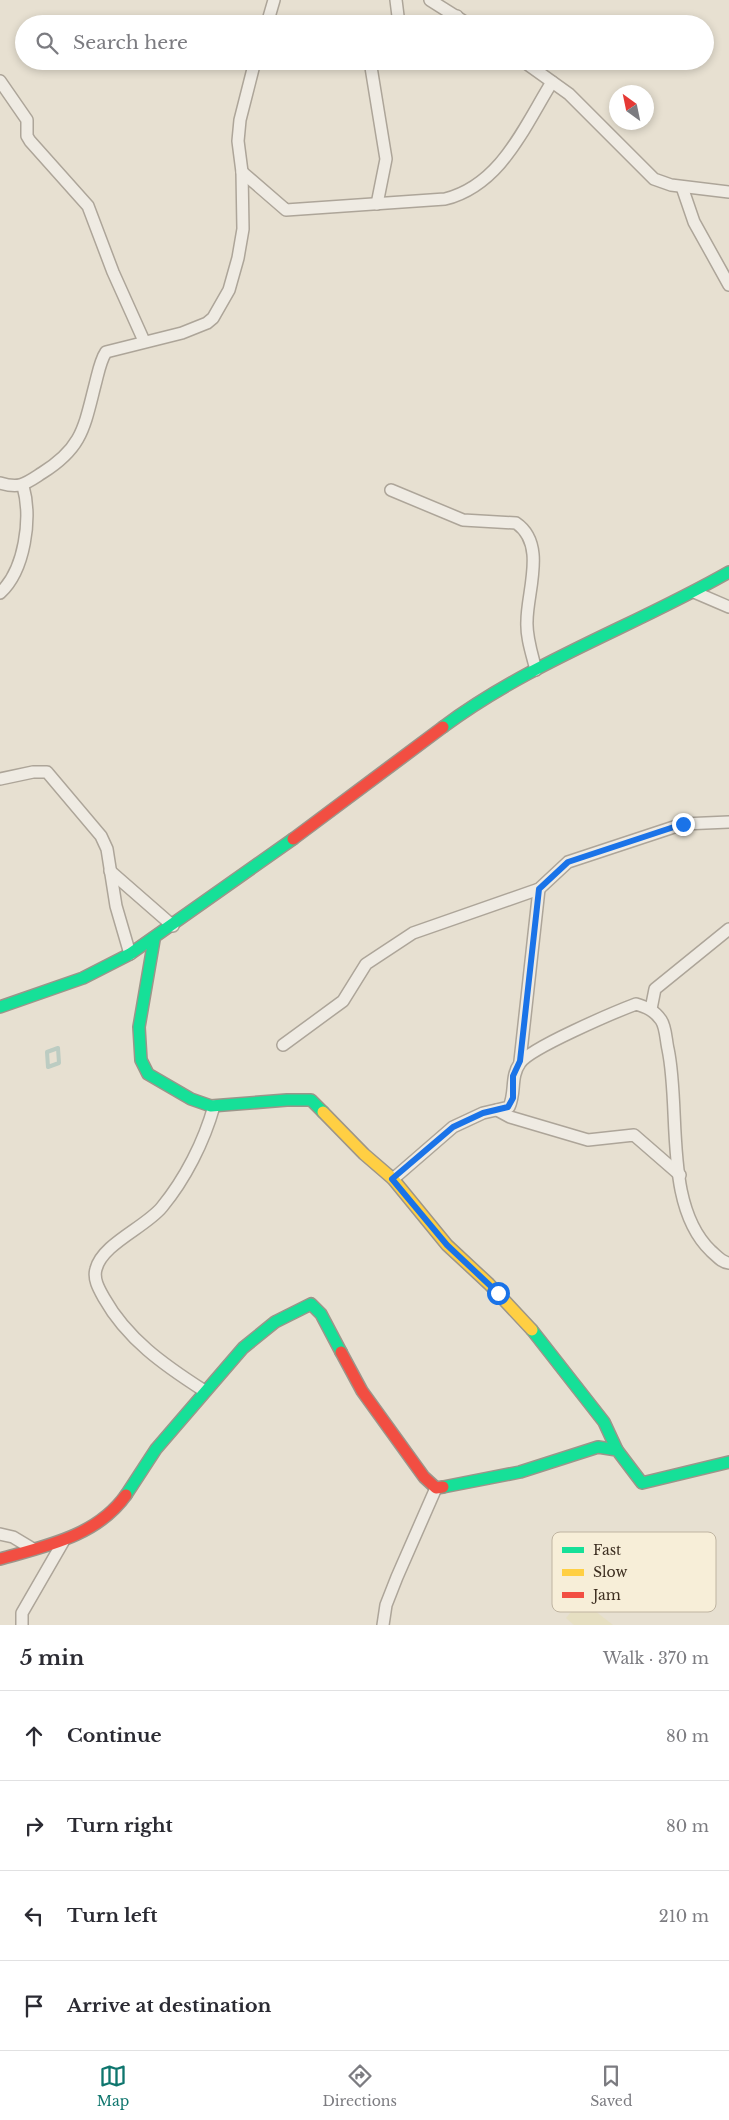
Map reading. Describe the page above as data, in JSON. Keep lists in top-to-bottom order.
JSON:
{
  "legend": ["Fast", "Slow", "Jam"],
  "north": "top left",
  "page": {
    "search": "Search here",
    "heading": ["5 min", "Walk · 370 m"],
    "list": [
      ["Continue", "80 m"],
      ["Turn right", "80 m"],
      ["Turn left", "210 m"],
      "Arrive at destination"
    ],
    "nav": ["Map", "Directions", "Saved"]
  }
}
